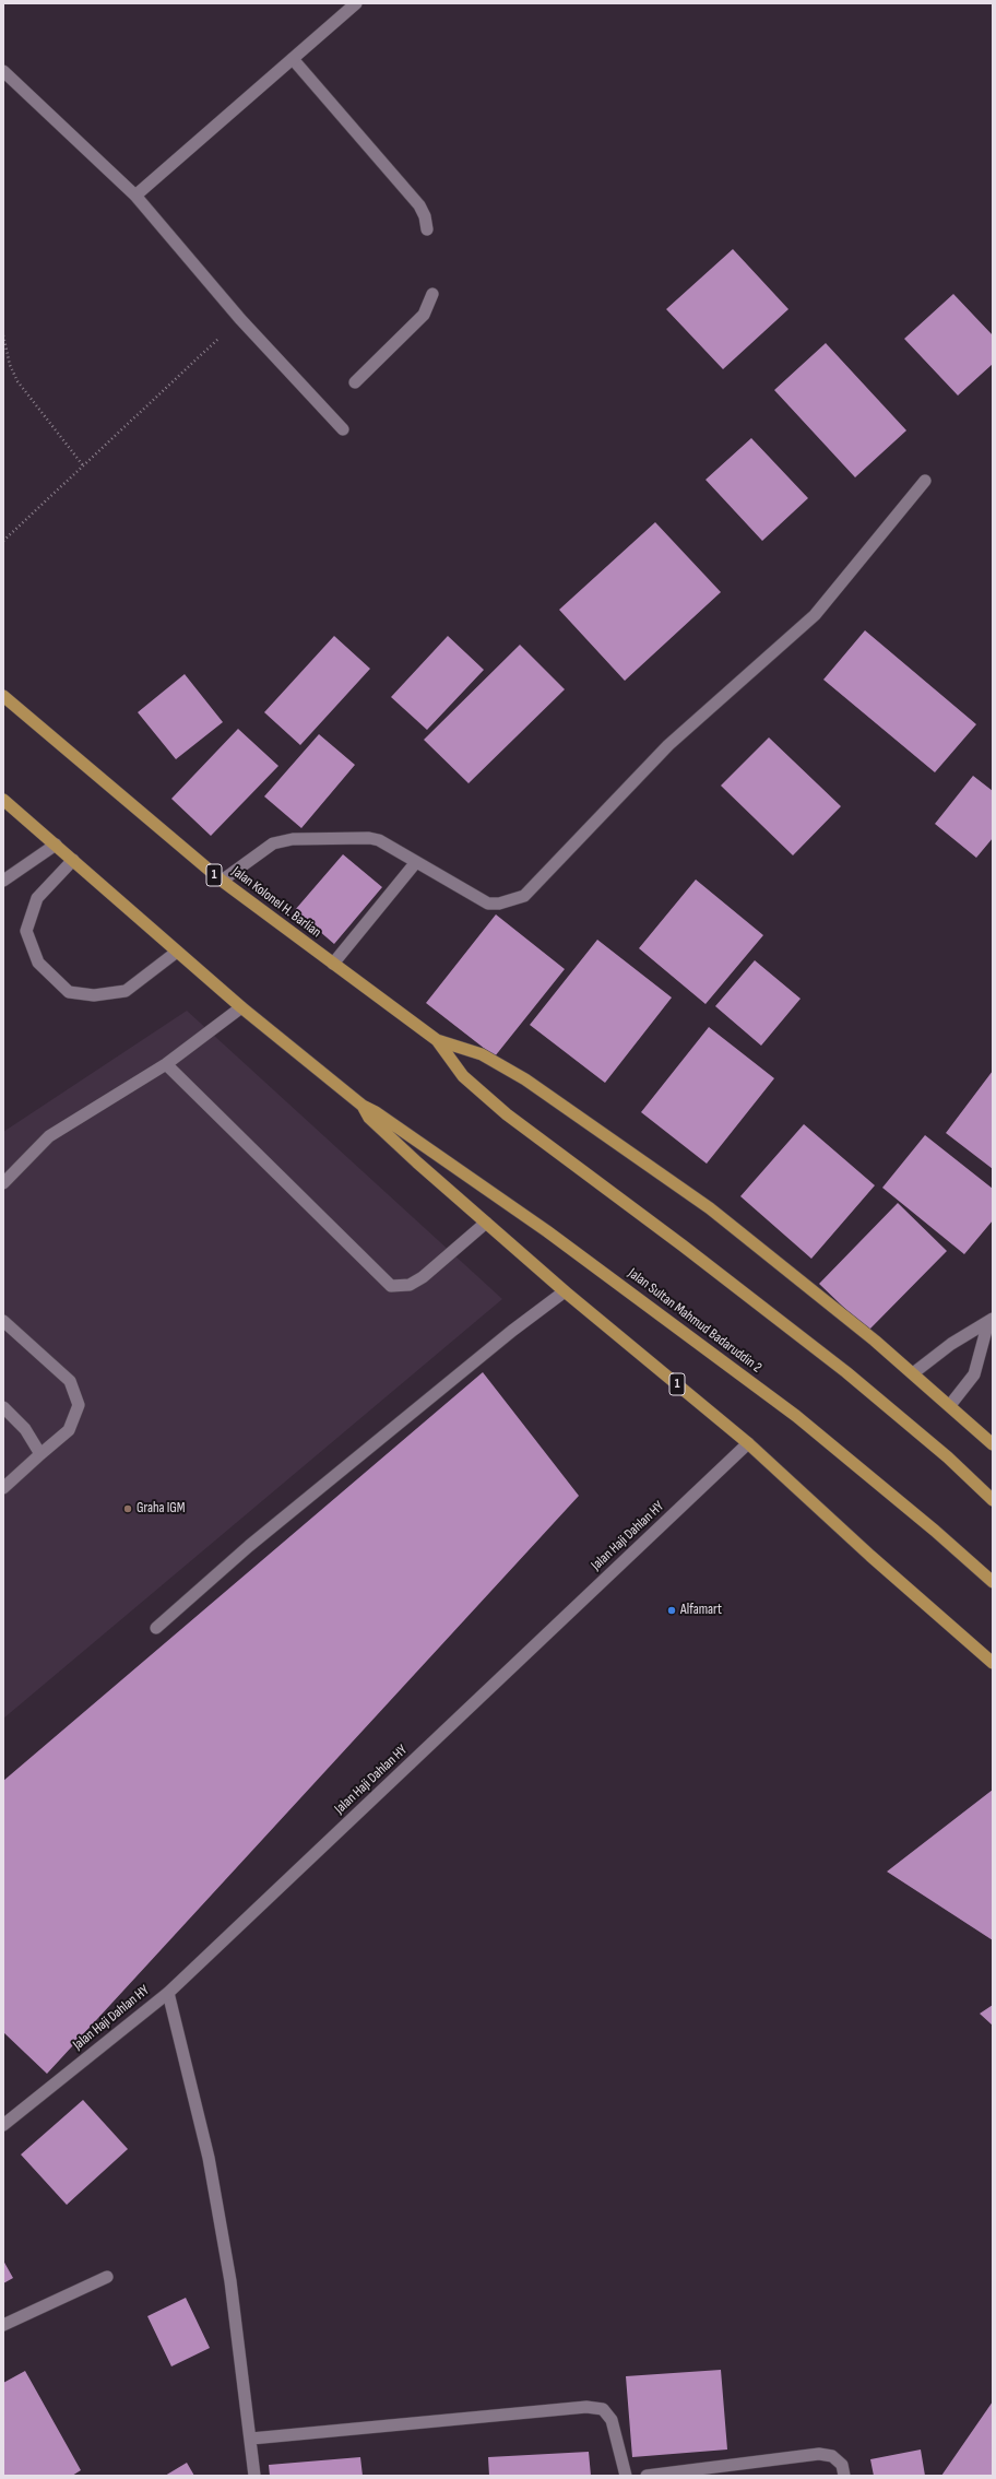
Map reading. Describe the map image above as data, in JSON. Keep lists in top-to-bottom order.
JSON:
{
  "streets": {
    "highway": ["1", "Jalan Kolonel H. Barlian", "Jalan Sultan Mahmud Badaruddin 2"],
    "street": ["Jalan Haji Dahlan HY"]
  },
  "crossings": [
    ["1", "Jalan Kolonel H. Barlian"],
    ["1", "Jalan Sultan Mahmud Badaruddin 2"],
    ["1", "Jalan Haji Dahlan HY"]
  ],
  "places": ["Graha IGM", "Alfamart"]
}
